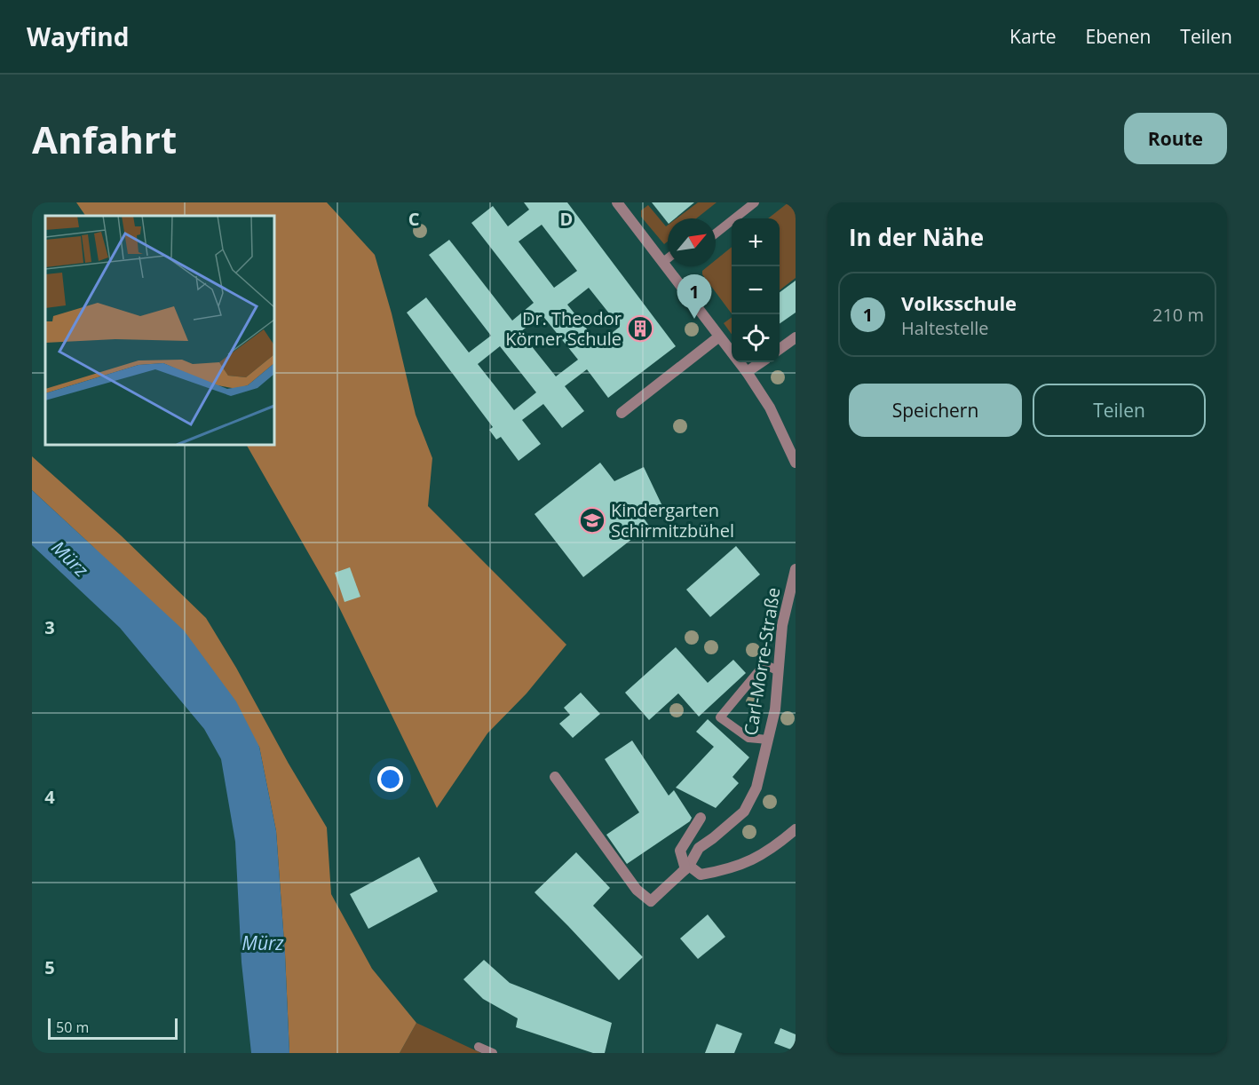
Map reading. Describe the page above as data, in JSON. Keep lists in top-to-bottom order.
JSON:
{
  "streets": {
    "street": ["Carl-Morre-Straße"]
  },
  "water": ["Mürz"],
  "places": {
    "building": ["Dr. Theodor Körner Schule"],
    "school or university": ["Kindergarten Schirmitzbühel"]
  },
  "scale_bar": "50 m",
  "north": "top right",
  "page": {
    "header": "Wayfind",
    "nav": ["Karte", "Ebenen", "Teilen"],
    "buttons": [
      "Route",
      ["Speichern", "Teilen"]
    ],
    "title": "Anfahrt",
    "heading": "In der Nähe",
    "map_buttons": ["+", "−"],
    "list": [
      {
        "mark": "1",
        "name": "Volksschule",
        "note": "Haltestelle",
        "value": "210 m"
      }
    ],
    "pins": "1",
    "scale": "50 m"
  },
  "grid": {
    "columns": ["C", "D"],
    "rows": ["3", "4", "5"]
  }
}
